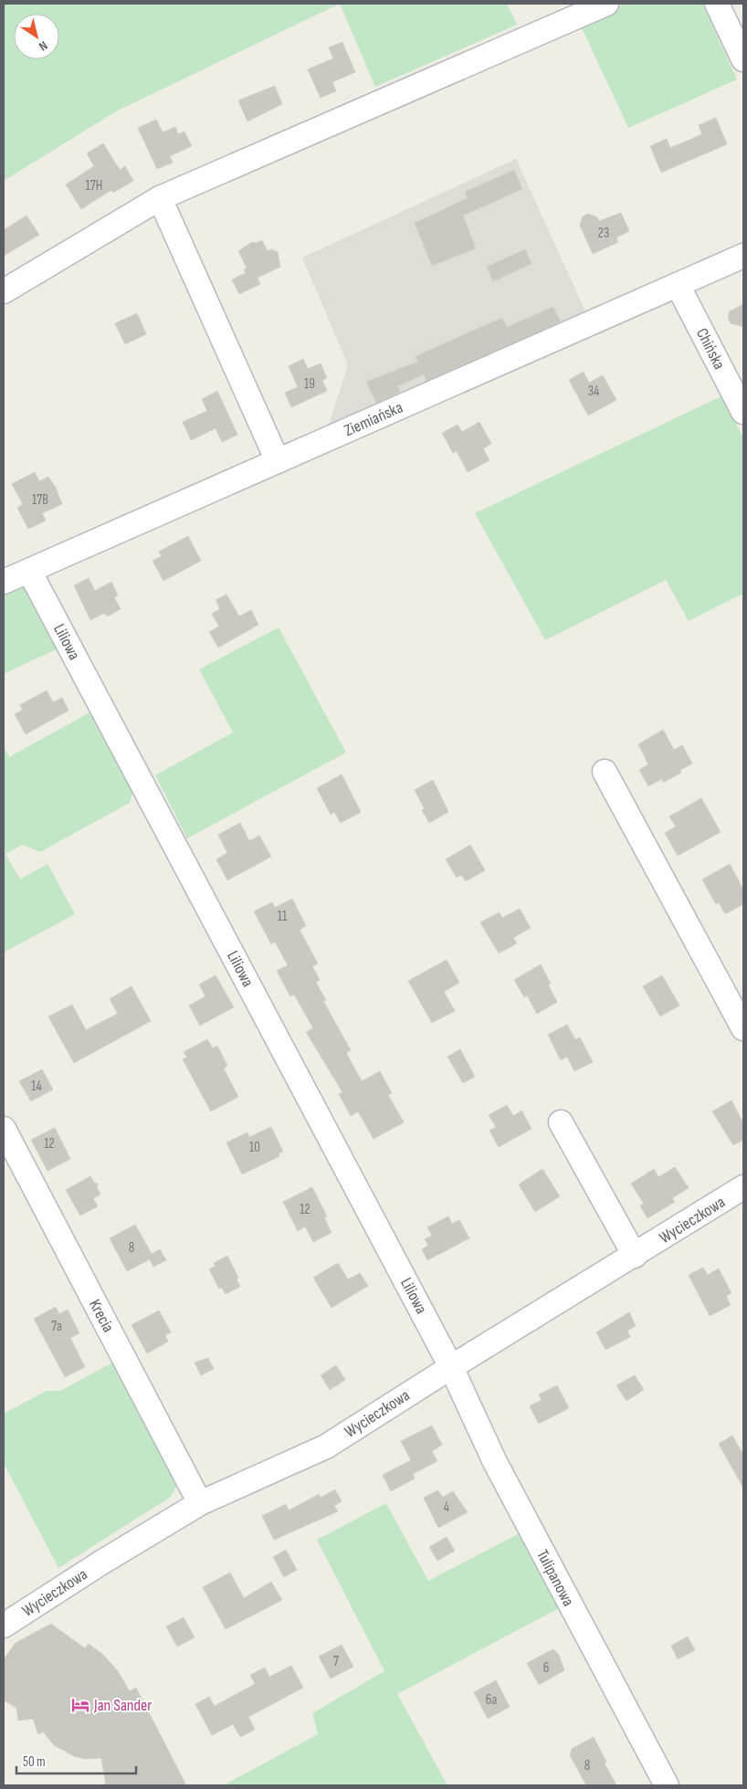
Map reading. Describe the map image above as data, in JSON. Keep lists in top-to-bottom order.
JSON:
{
  "streets": {
    "street": [
      "Chińska",
      "Ziemiańska",
      "Liliowa",
      "Wycieczkowa",
      "Krecia",
      "Tulipanowa"
    ]
  },
  "crossings": [
    ["Chińska", "Ziemiańska"],
    ["Ziemiańska", "Liliowa"],
    ["Liliowa", "Wycieczkowa"],
    ["Liliowa", "Tulipanowa"],
    ["Wycieczkowa", "Krecia"],
    ["Wycieczkowa", "Tulipanowa"]
  ],
  "places": {
    "hotel": ["Jan Sander"]
  },
  "house_numbers": [
    "17H",
    "23",
    "19",
    "34",
    "17B",
    "11",
    "14",
    "12",
    "10",
    "12",
    "8",
    "7a",
    "4",
    "7",
    "6",
    "6a",
    "8"
  ],
  "scale_bar": "50 m",
  "north": "bottom right"
}
